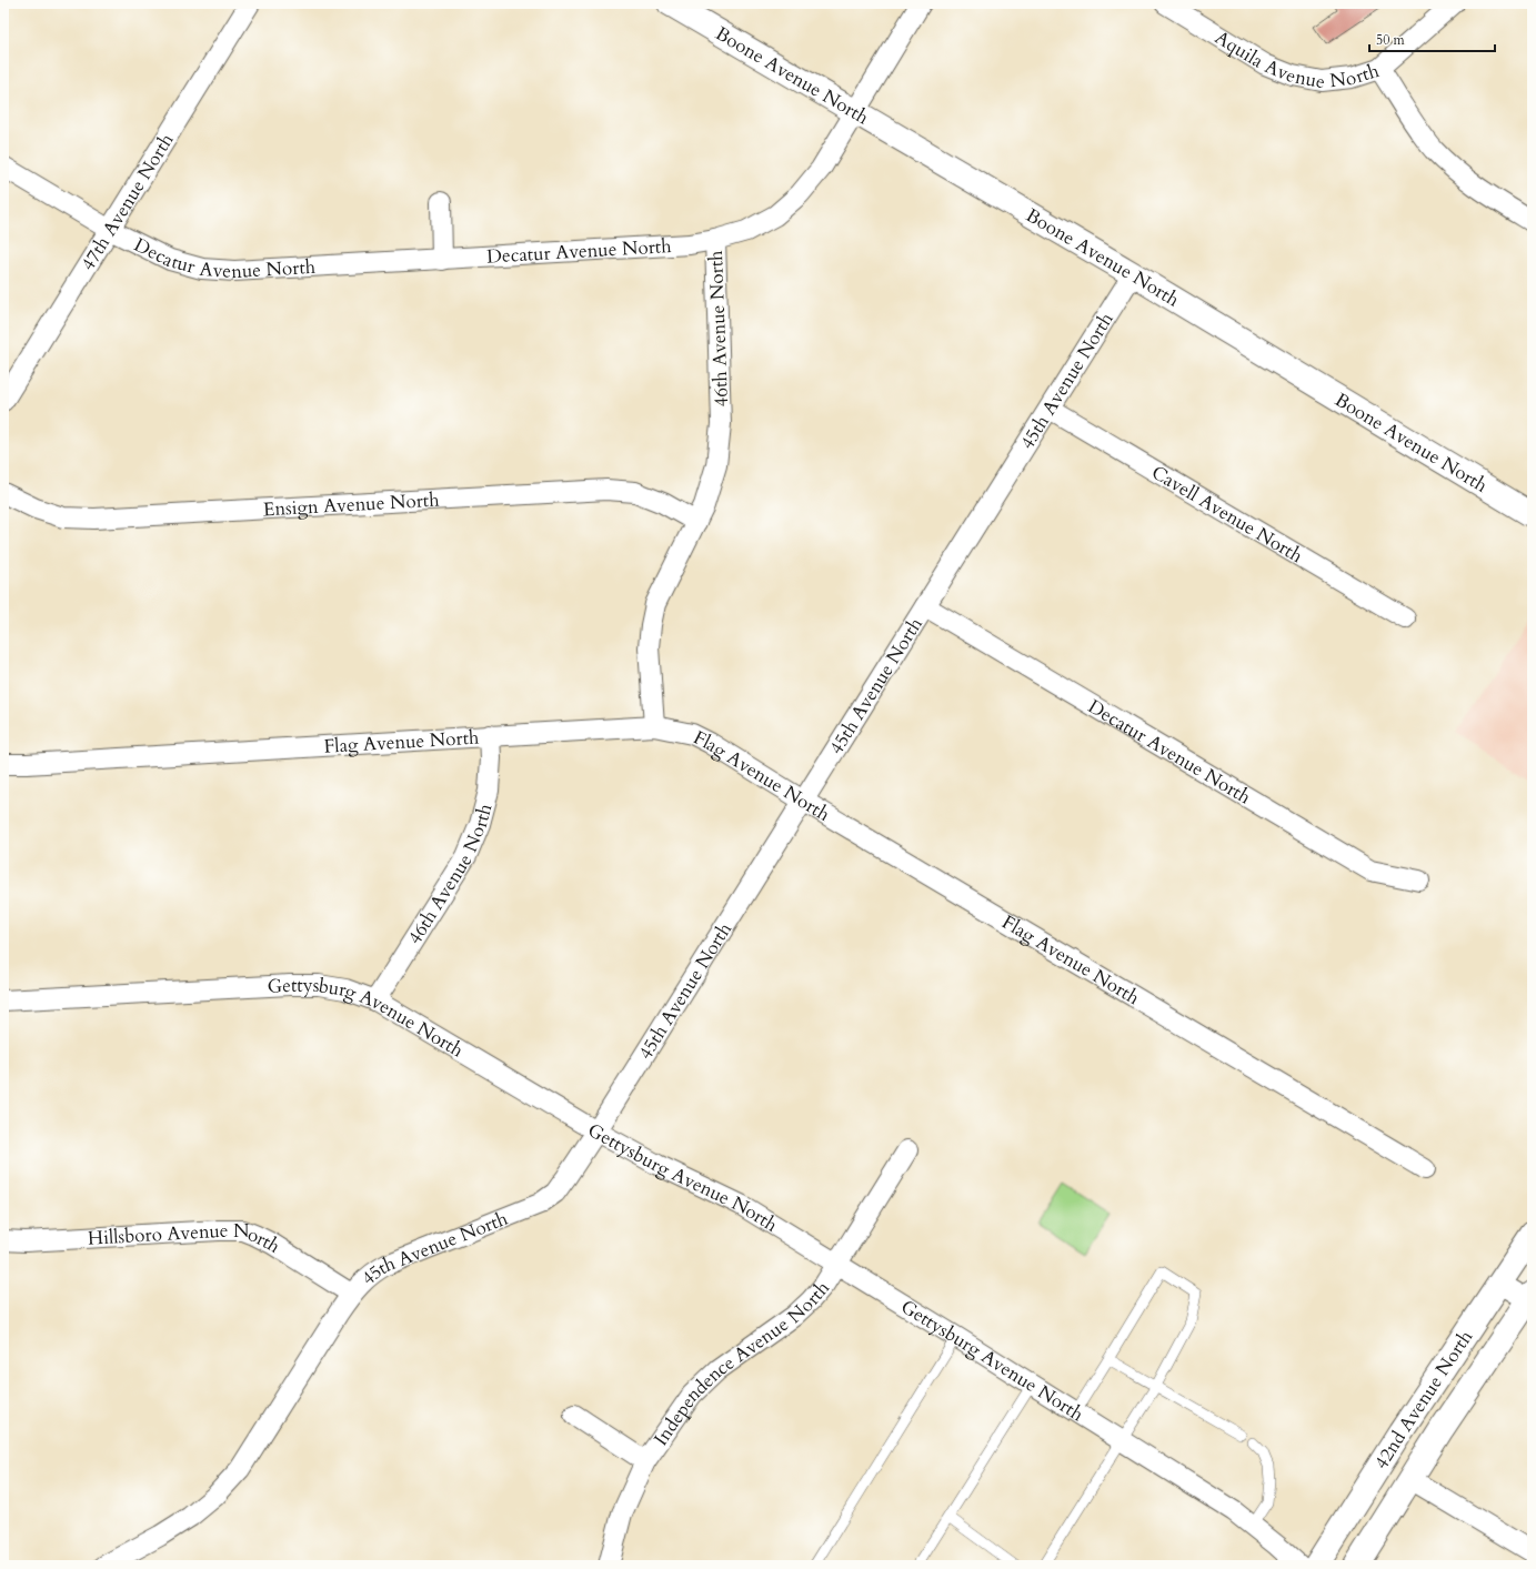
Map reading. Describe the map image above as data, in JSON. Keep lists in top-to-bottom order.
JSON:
{
  "streets": {
    "street": [
      "Aquila Avenue North",
      "Boone Avenue North",
      "47th Avenue North",
      "Decatur Avenue North",
      "46th Avenue North",
      "45th Avenue North",
      "Ensign Avenue North",
      "Cavell Avenue North",
      "Flag Avenue North",
      "Gettysburg Avenue North",
      "Hillsboro Avenue North",
      "Independence Avenue North",
      "42nd Avenue North"
    ]
  },
  "crossings": [
    ["Boone Avenue North", "46th Avenue North"],
    ["Boone Avenue North", "45th Avenue North"],
    ["47th Avenue North", "Decatur Avenue North"],
    ["Decatur Avenue North", "46th Avenue North"],
    ["Decatur Avenue North", "45th Avenue North"],
    ["46th Avenue North", "Ensign Avenue North"],
    ["46th Avenue North", "Flag Avenue North"],
    ["46th Avenue North", "Gettysburg Avenue North"],
    ["45th Avenue North", "Cavell Avenue North"],
    ["45th Avenue North", "Flag Avenue North"],
    ["45th Avenue North", "Gettysburg Avenue North"],
    ["45th Avenue North", "Hillsboro Avenue North"],
    ["Gettysburg Avenue North", "Independence Avenue North"]
  ],
  "scale_bar": "50 m"
}
